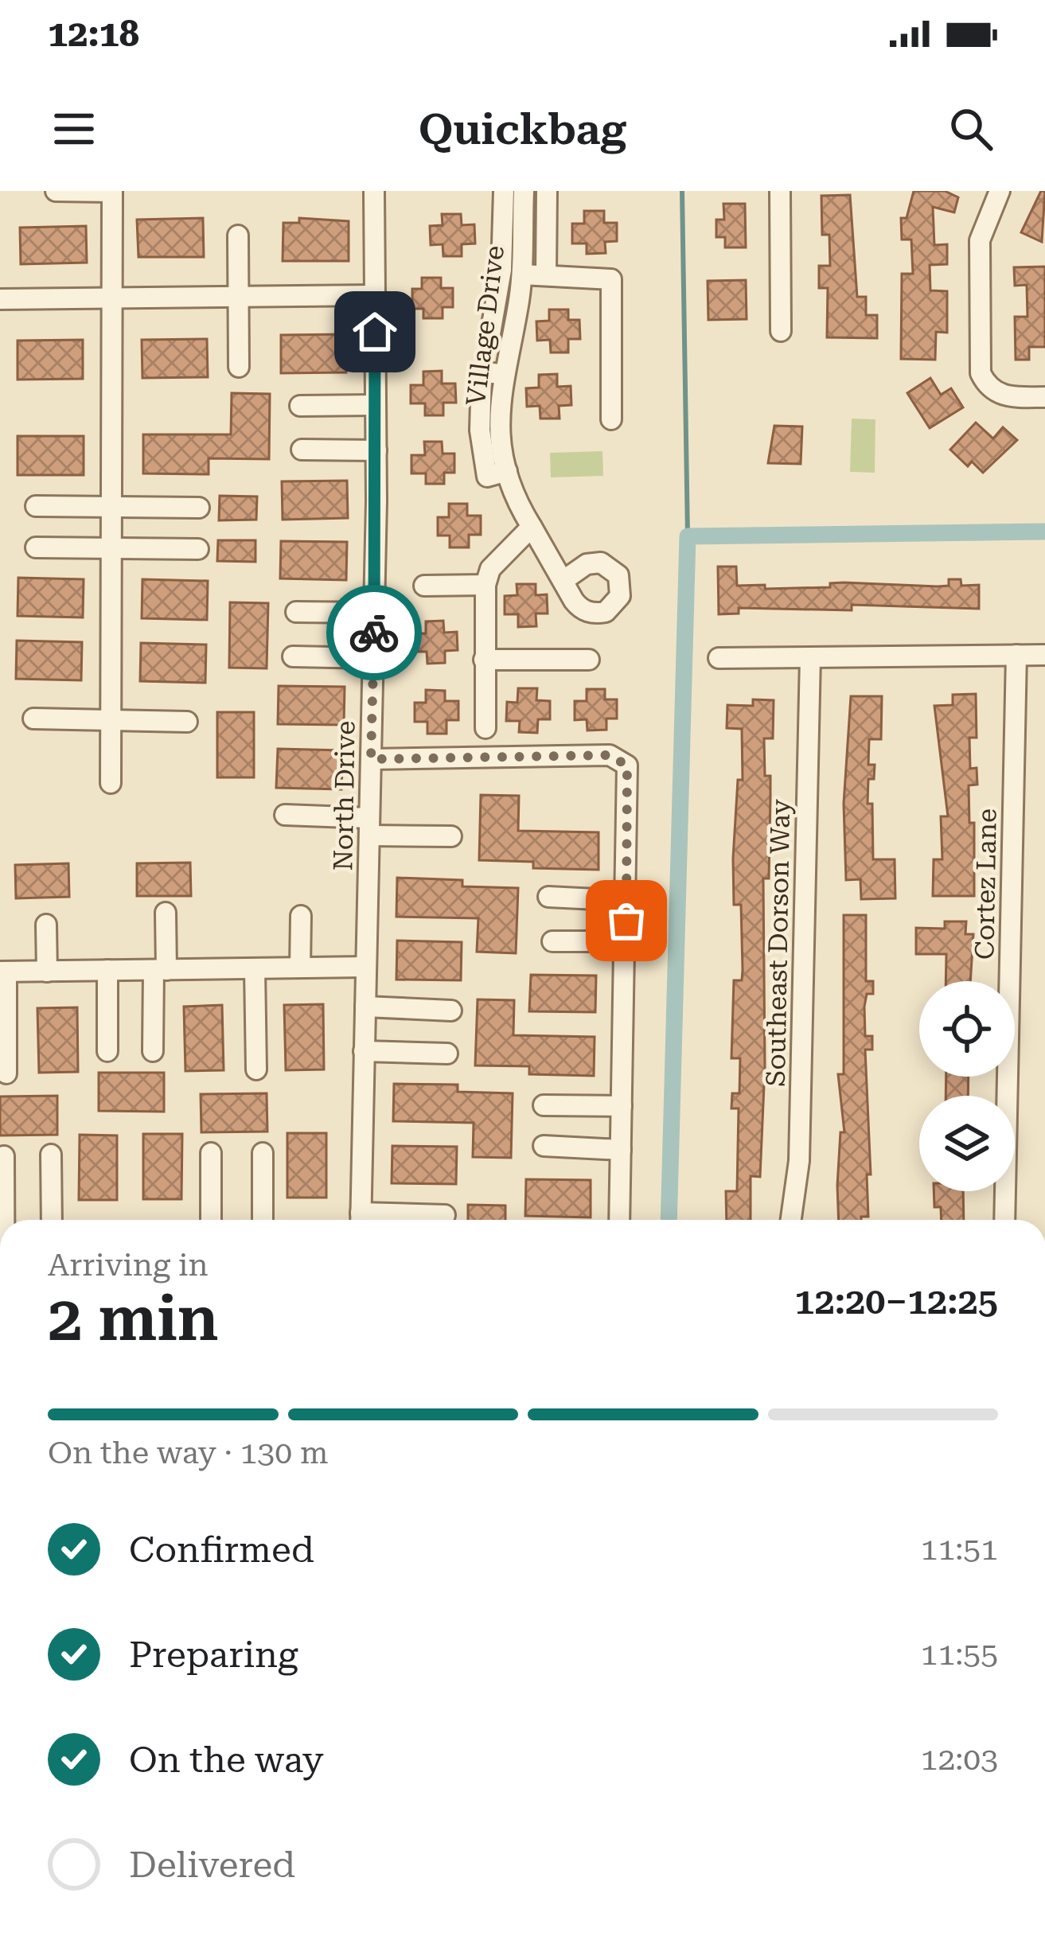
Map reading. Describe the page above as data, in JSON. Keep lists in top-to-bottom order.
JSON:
{
  "streets": {
    "street": [
      "Village Drive",
      "North Drive",
      "Cortez Lane",
      "Southeast Dorson Way"
    ]
  },
  "page": {
    "status": "12:18",
    "header": "Quickbag",
    "heading": ["2 min", "Arriving in", "12:20–12:25"],
    "bar": "On the way · 130 m",
    "list": [
      ["Confirmed", "11:51"],
      ["Preparing", "11:55"],
      ["On the way", "12:03"],
      "Delivered"
    ]
  }
}
